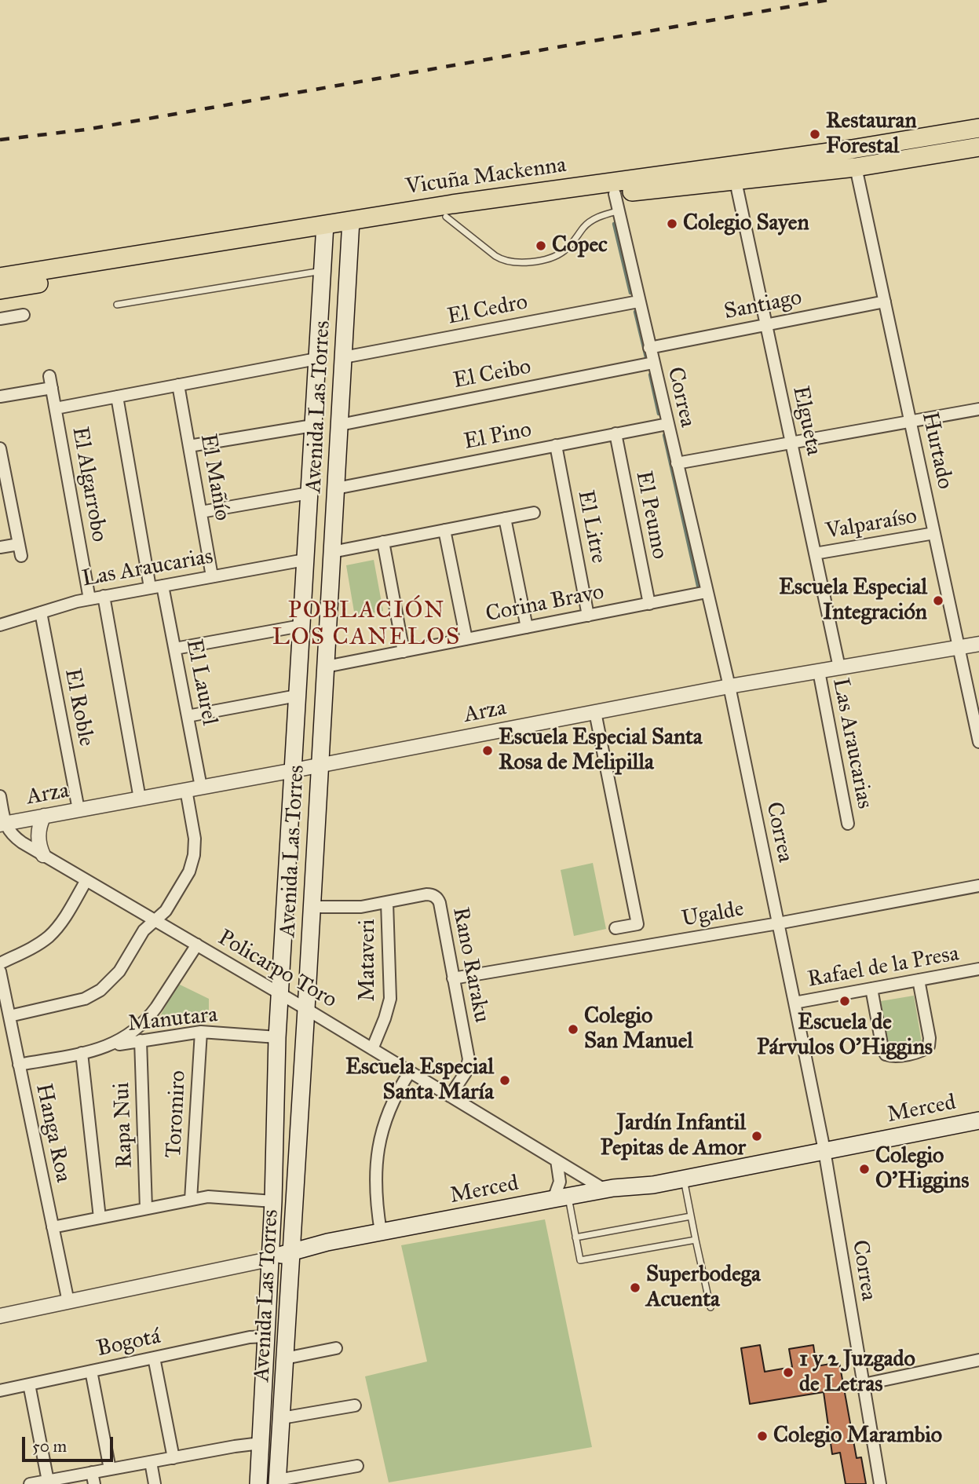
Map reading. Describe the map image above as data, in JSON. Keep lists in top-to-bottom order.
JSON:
{
  "streets": {
    "main road": ["Vicuña Mackenna", "Avenida Las Torres", "Merced"],
    "street": [
      "Santiago",
      "El Cedro",
      "El Ceibo",
      "Correa",
      "Elgueta",
      "El Pino",
      "Hurtado",
      "El Mañío",
      "El Algarrobo",
      "El Peumo",
      "Valparaíso",
      "El Litre",
      "Las Araucarias",
      "Corina Bravo",
      "El Laurel",
      "El Roble",
      "Arza",
      "Ugalde",
      "Mataveri",
      "Rano Raraku",
      "Rafael de la Presa",
      "Policarpo Toro",
      "Manutara",
      "Toromiro",
      "Rapa Nui",
      "Hanga Roa",
      "Bogotá"
    ]
  },
  "crossings": [
    ["Vicuña Mackenna", "Correa"],
    ["Vicuña Mackenna", "Avenida Las Torres"],
    ["Vicuña Mackenna", "Elgueta"],
    ["Vicuña Mackenna", "Hurtado"],
    ["Santiago", "Correa"],
    ["Santiago", "Elgueta"],
    ["Santiago", "Hurtado"],
    ["El Cedro", "Correa"],
    ["El Cedro", "Avenida Las Torres"],
    ["El Ceibo", "Correa"],
    ["El Ceibo", "Avenida Las Torres"],
    ["Correa", "El Pino"],
    ["Correa", "Corina Bravo"],
    ["Correa", "Arza"],
    ["Correa", "Ugalde"],
    ["Correa", "Rafael de la Presa"],
    ["Correa", "Merced"],
    ["Avenida Las Torres", "El Pino"],
    ["Avenida Las Torres", "Las Araucarias"],
    ["Avenida Las Torres", "Corina Bravo"],
    ["Avenida Las Torres", "Arza"],
    ["Avenida Las Torres", "Rano Raraku"],
    ["Avenida Las Torres", "Policarpo Toro"],
    ["Avenida Las Torres", "Manutara"],
    ["Avenida Las Torres", "Merced"],
    ["Avenida Las Torres", "Bogotá"],
    ["Elgueta", "Valparaíso"],
    ["Elgueta", "Arza"],
    ["El Pino", "El Peumo"],
    ["El Pino", "El Litre"],
    ["Hurtado", "Valparaíso"],
    ["Hurtado", "Arza"],
    ["El Mañío", "Las Araucarias"],
    ["El Algarrobo", "Las Araucarias"],
    ["El Peumo", "Corina Bravo"],
    ["El Litre", "Corina Bravo"],
    ["Las Araucarias", "El Laurel"],
    ["Las Araucarias", "El Roble"],
    ["Las Araucarias", "Arza"],
    ["El Laurel", "Arza"],
    ["El Roble", "Arza"],
    ["Arza", "Policarpo Toro"],
    ["Ugalde", "Rano Raraku"],
    ["Mataveri", "Rano Raraku"],
    ["Mataveri", "Policarpo Toro"],
    ["Rano Raraku", "Policarpo Toro"],
    ["Policarpo Toro", "Manutara"],
    ["Policarpo Toro", "Merced"],
    ["Manutara", "Toromiro"],
    ["Manutara", "Rapa Nui"],
    ["Manutara", "Hanga Roa"],
    ["Merced", "Hanga Roa"]
  ],
  "districts": ["POBLACIÓN LOS CANELOS"],
  "places": [
    "Restauran Forestal",
    "Colegio Sayen",
    "Copec",
    "Escuela Especial Integración",
    "Escuela Especial Santa Rosa de Melipilla",
    "Escuela de Párvulos O'Higgins",
    "Colegio San Manuel",
    "Escuela Especial Santa María",
    "Jardín Infantil Pepitas de Amor",
    "Colegio O'Higgins",
    "Superbodega Acuenta",
    "1 y 2 Juzgado de Letras",
    "Colegio Marambio"
  ],
  "scale_bar": "50 m"
}
